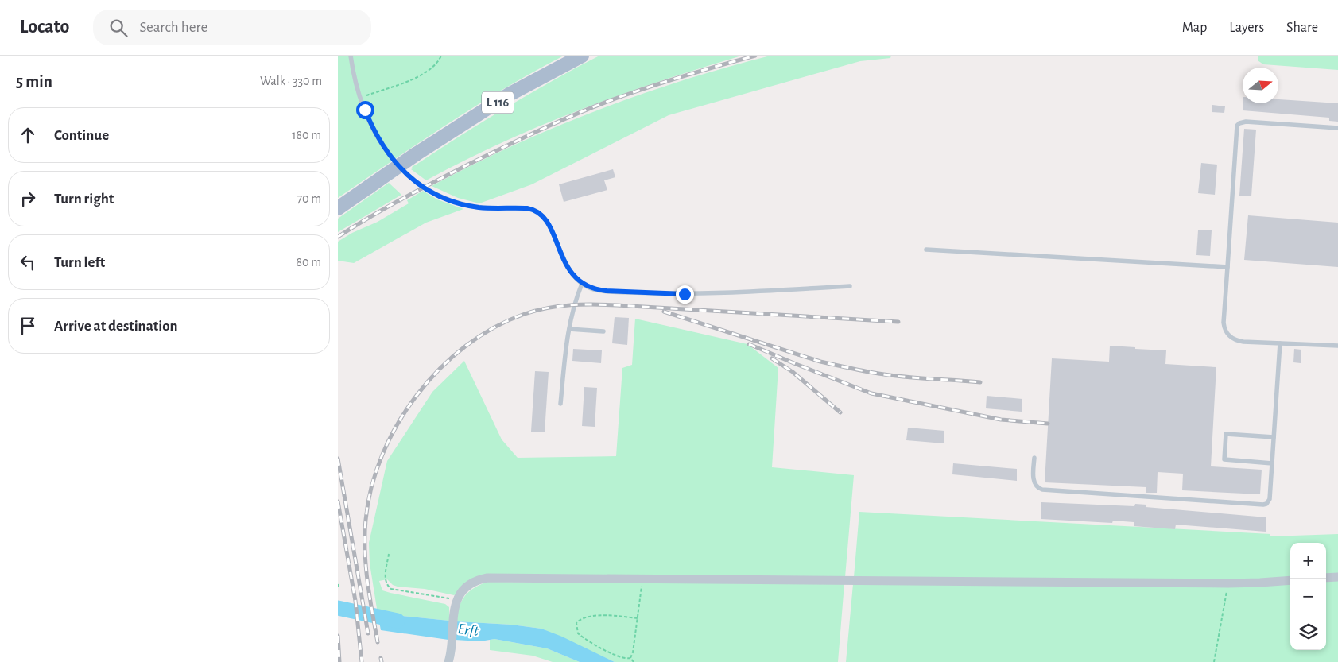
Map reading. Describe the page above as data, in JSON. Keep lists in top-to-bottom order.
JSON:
{
  "streets": {
    "main road": ["L 116"]
  },
  "water": ["Erft"],
  "north": "right",
  "page": {
    "header": "Locato",
    "search": "Search here",
    "nav": ["Map", "Layers", "Share"],
    "heading": ["5 min", "Walk · 330 m"],
    "list": [
      ["Continue", "180 m"],
      ["Turn right", "70 m"],
      ["Turn left", "80 m"],
      "Arrive at destination"
    ],
    "map_buttons": ["+", "−"]
  }
}
